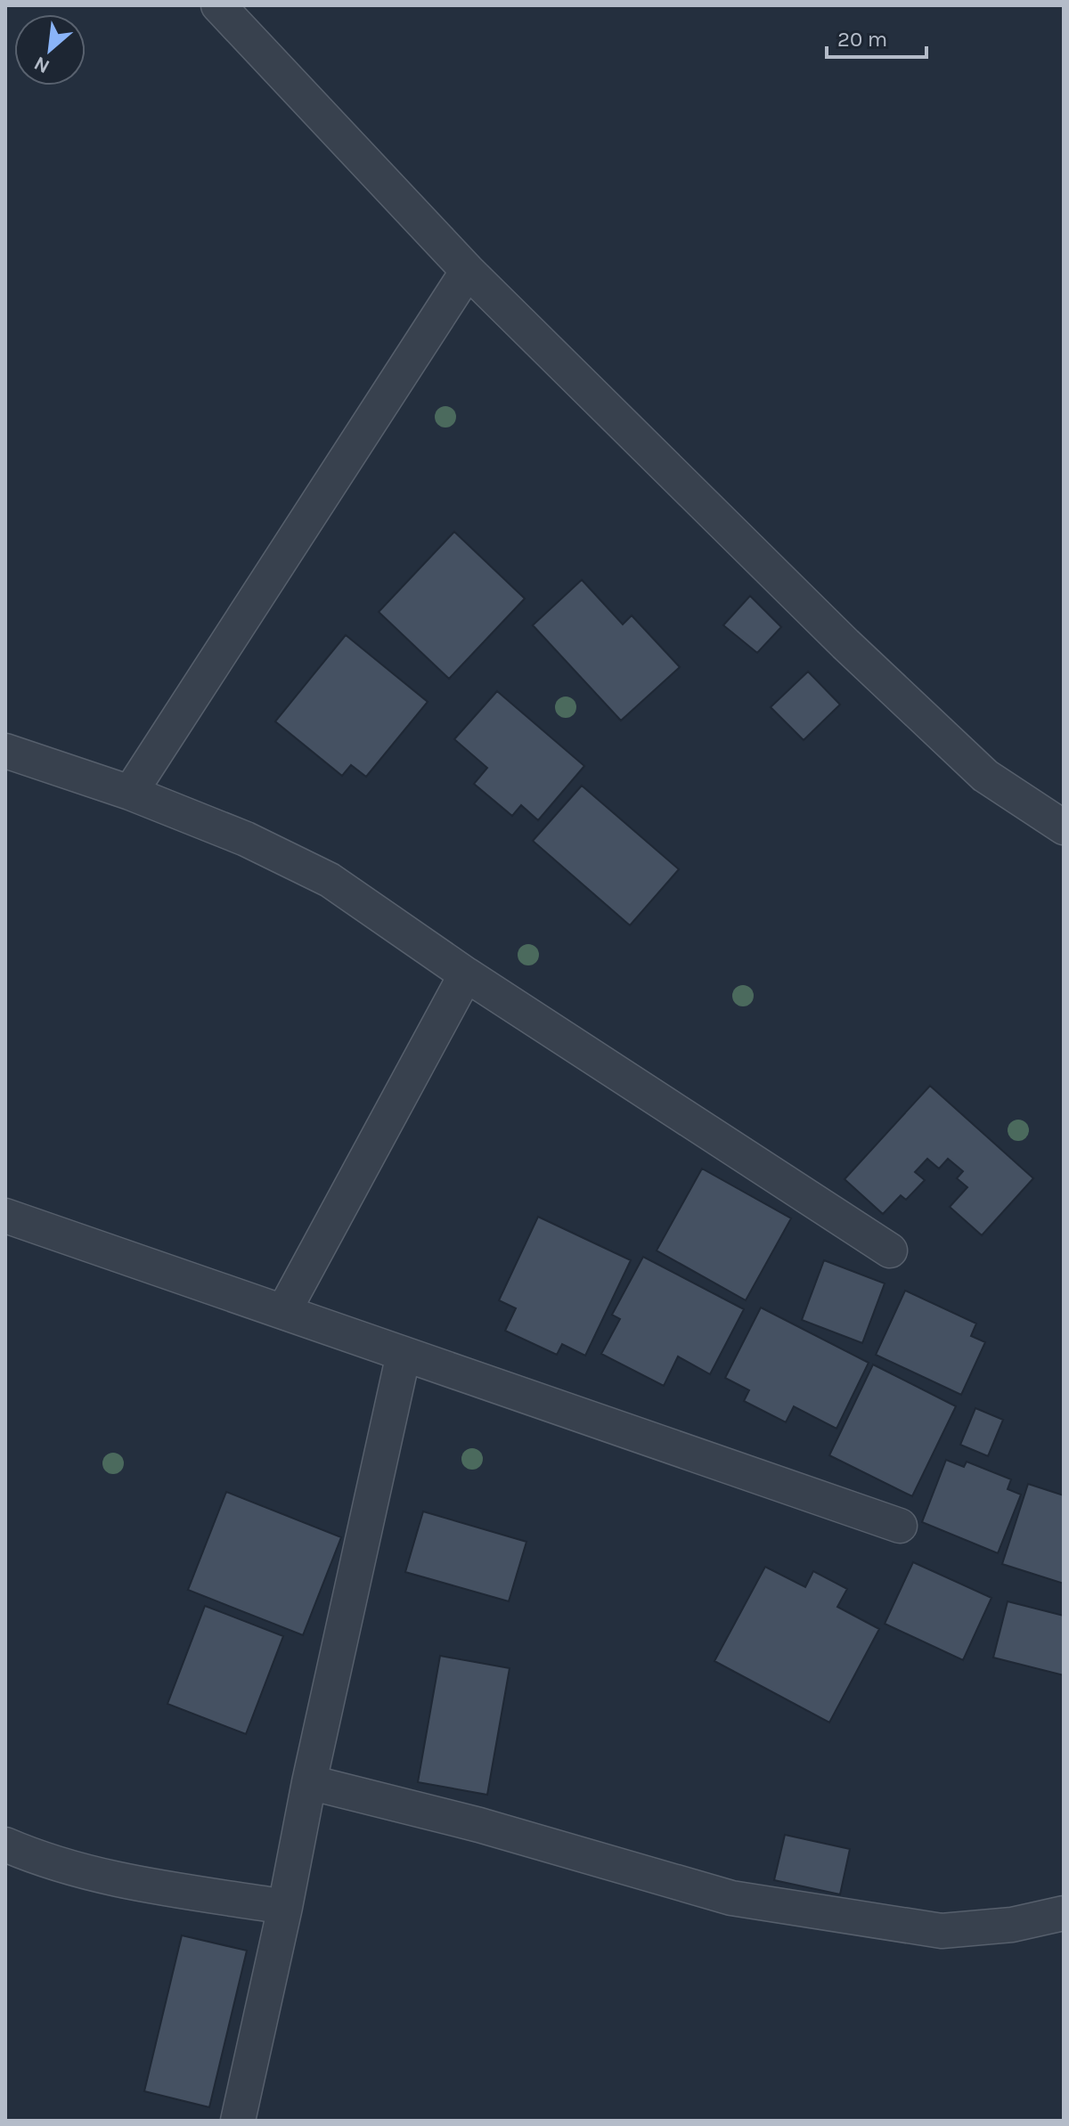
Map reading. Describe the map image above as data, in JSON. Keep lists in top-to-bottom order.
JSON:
{
  "scale_bar": "20 m",
  "north": "bottom left"
}
